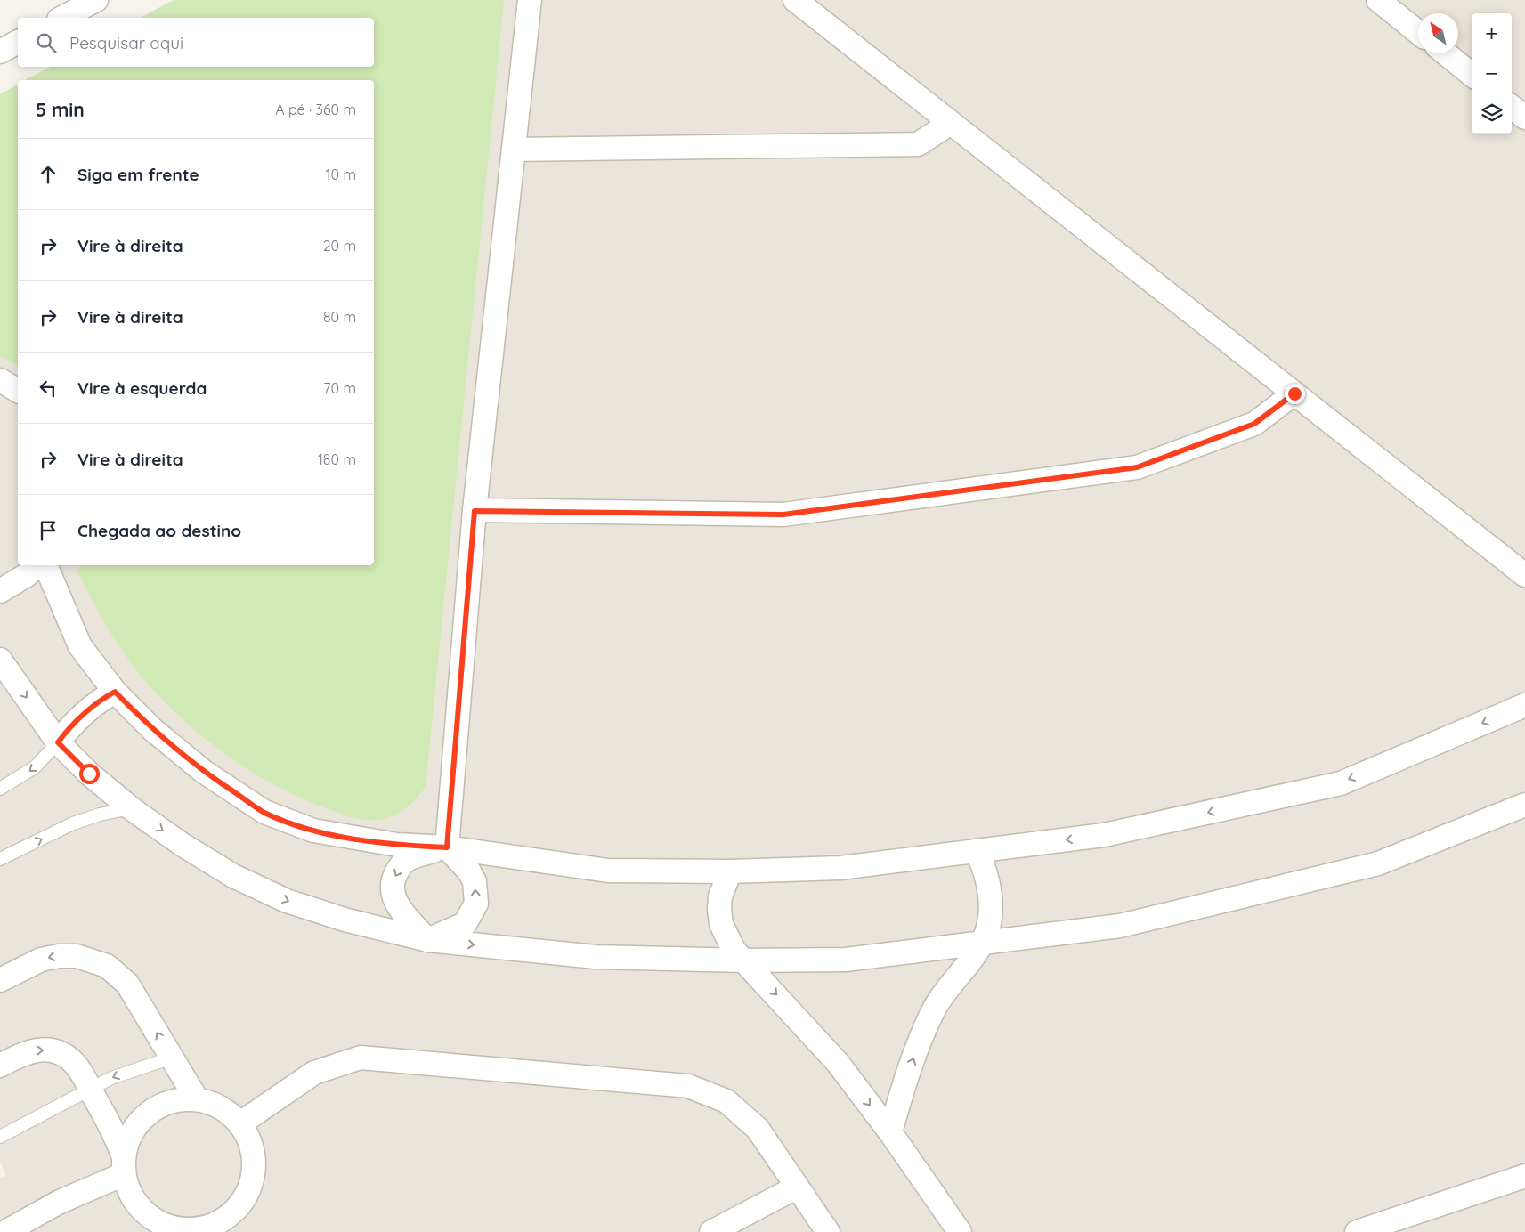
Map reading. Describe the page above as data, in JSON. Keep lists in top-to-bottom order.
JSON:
{
  "north": "top left",
  "page": {
    "map_buttons": ["+", "−"],
    "search": "Pesquisar aqui",
    "heading": ["5 min", "A pé · 360 m"],
    "list": [
      ["Siga em frente", "10 m"],
      ["Vire à direita", "20 m"],
      ["Vire à direita", "80 m"],
      ["Vire à esquerda", "70 m"],
      ["Vire à direita", "180 m"],
      "Chegada ao destino"
    ]
  }
}
